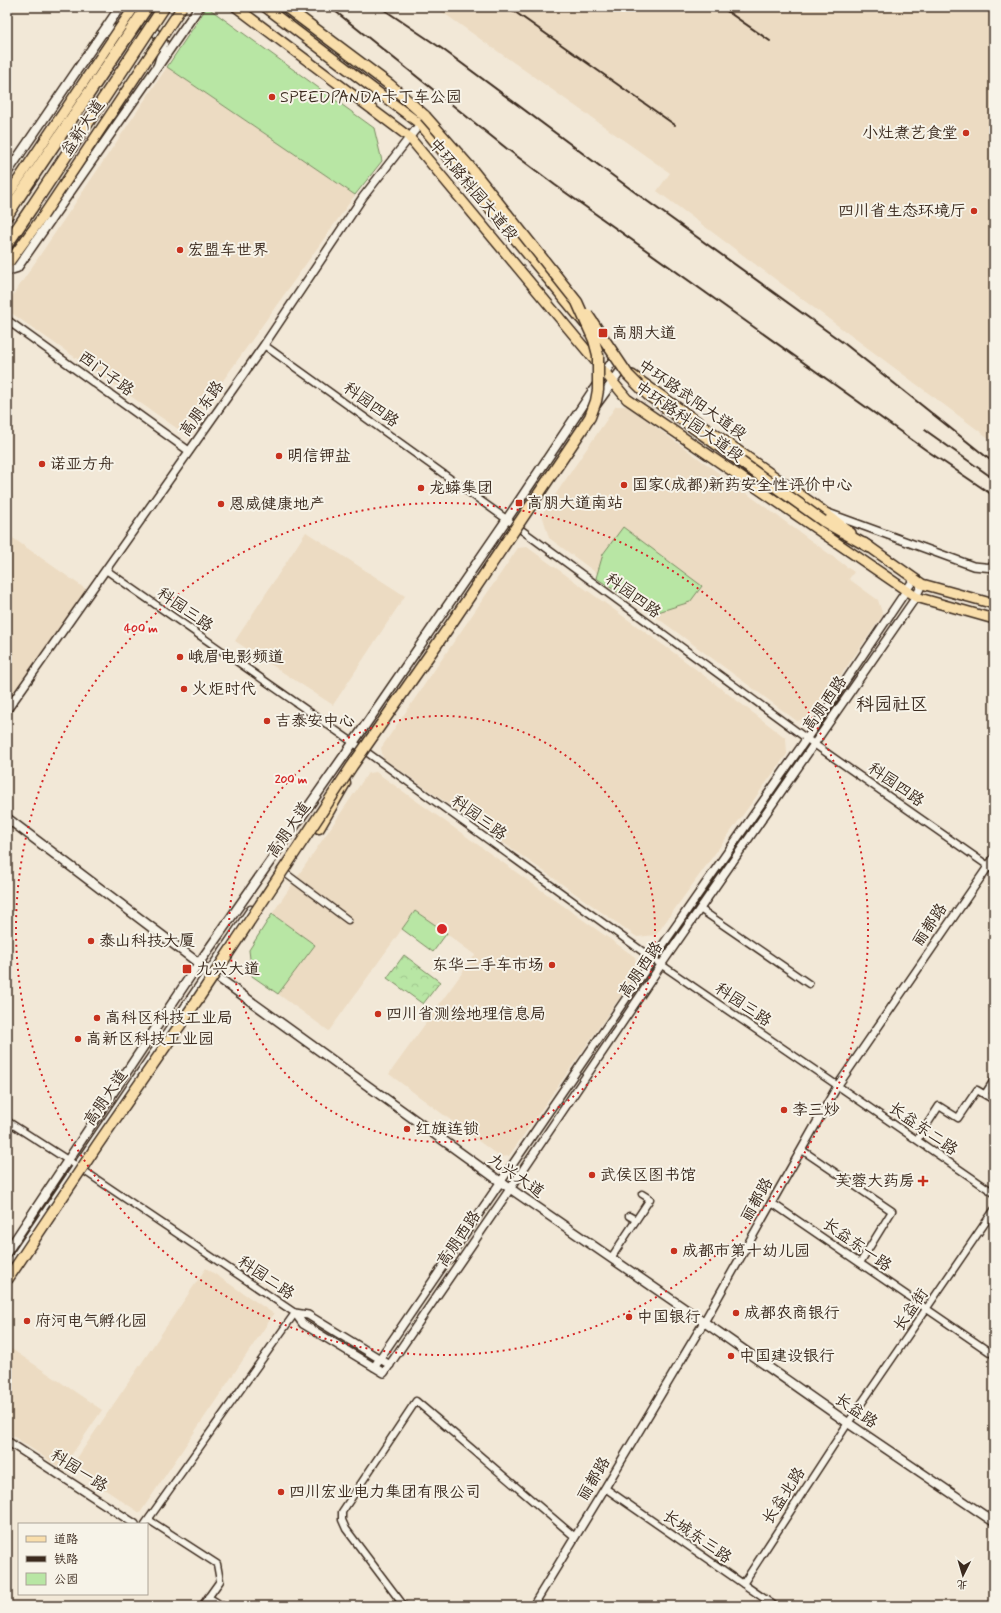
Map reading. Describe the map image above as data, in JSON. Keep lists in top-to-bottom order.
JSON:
{
  "streets": {
    "main road": [
      "益新大道",
      "中环路科园大道段",
      "中环路武阳大道段",
      "高朋大道",
      "九兴大道",
      "长益路"
    ],
    "street": [
      "西门子路",
      "科园四路",
      "高朋东路",
      "科园三路",
      "高朋西路",
      "丽都路",
      "长益东二路",
      "长益东一路",
      "科园二路",
      "长益街",
      "科园一路",
      "长益北路",
      "长城东三路"
    ]
  },
  "crossings": [
    ["中环路科园大道段", "高朋东路"],
    ["中环路科园大道段", "高朋西路"],
    ["中环路科园大道段", "高朋大道"],
    ["西门子路", "高朋东路"],
    ["中环路武阳大道段", "高朋东路"],
    ["中环路武阳大道段", "高朋西路"],
    ["中环路武阳大道段", "高朋大道"],
    ["科园四路", "高朋东路"],
    ["科园四路", "高朋西路"],
    ["科园四路", "高朋大道"],
    ["科园四路", "丽都路"],
    ["高朋东路", "科园三路"],
    ["科园三路", "高朋西路"],
    ["科园三路", "高朋大道"],
    ["科园三路", "丽都路"],
    ["科园三路", "长益东二路"],
    ["高朋西路", "九兴大道"],
    ["高朋大道", "九兴大道"],
    ["高朋大道", "科园二路"],
    ["丽都路", "长益东二路"],
    ["丽都路", "九兴大道"],
    ["丽都路", "长益东一路"],
    ["丽都路", "长益路"],
    ["丽都路", "长城东三路"],
    ["九兴大道", "长益路"],
    ["长益东一路", "长益街"],
    ["长益街", "长益路"],
    ["长益街", "长益北路"],
    ["长益路", "长益北路"],
    ["长益北路", "长城东三路"]
  ],
  "districts": ["科园社区"],
  "places": {
    "other": [
      "SPEEDPANDA卡丁车公园",
      "小灶煮艺食堂",
      "四川省生态环境厅",
      "宏盟车世界",
      "明信钾盐",
      "诺亚方舟",
      "国家(成都)新药安全性评价中心",
      "龙蟒集团",
      "恩威健康地产",
      "峨眉电影频道",
      "火炬时代",
      "吉泰安中心",
      "泰山科技大厦",
      "东华二手车市场",
      "四川省测绘地理信息局",
      "高科区科技工业局",
      "高新区科技工业园",
      "李三炒",
      "红旗连锁",
      "武侯区图书馆",
      "成都市第十幼儿园",
      "成都农商银行",
      "中国银行",
      "府河电气孵化园",
      "中国建设银行",
      "四川宏业电力集团有限公司"
    ],
    "transit": ["高朋大道", "高朋大道南站", "九兴大道"],
    "health": ["芙蓉大药房"]
  },
  "legend": ["道路", "铁路", "公园"],
  "north": "bottom",
  "rings": ["400 m", "200 m"]
}
